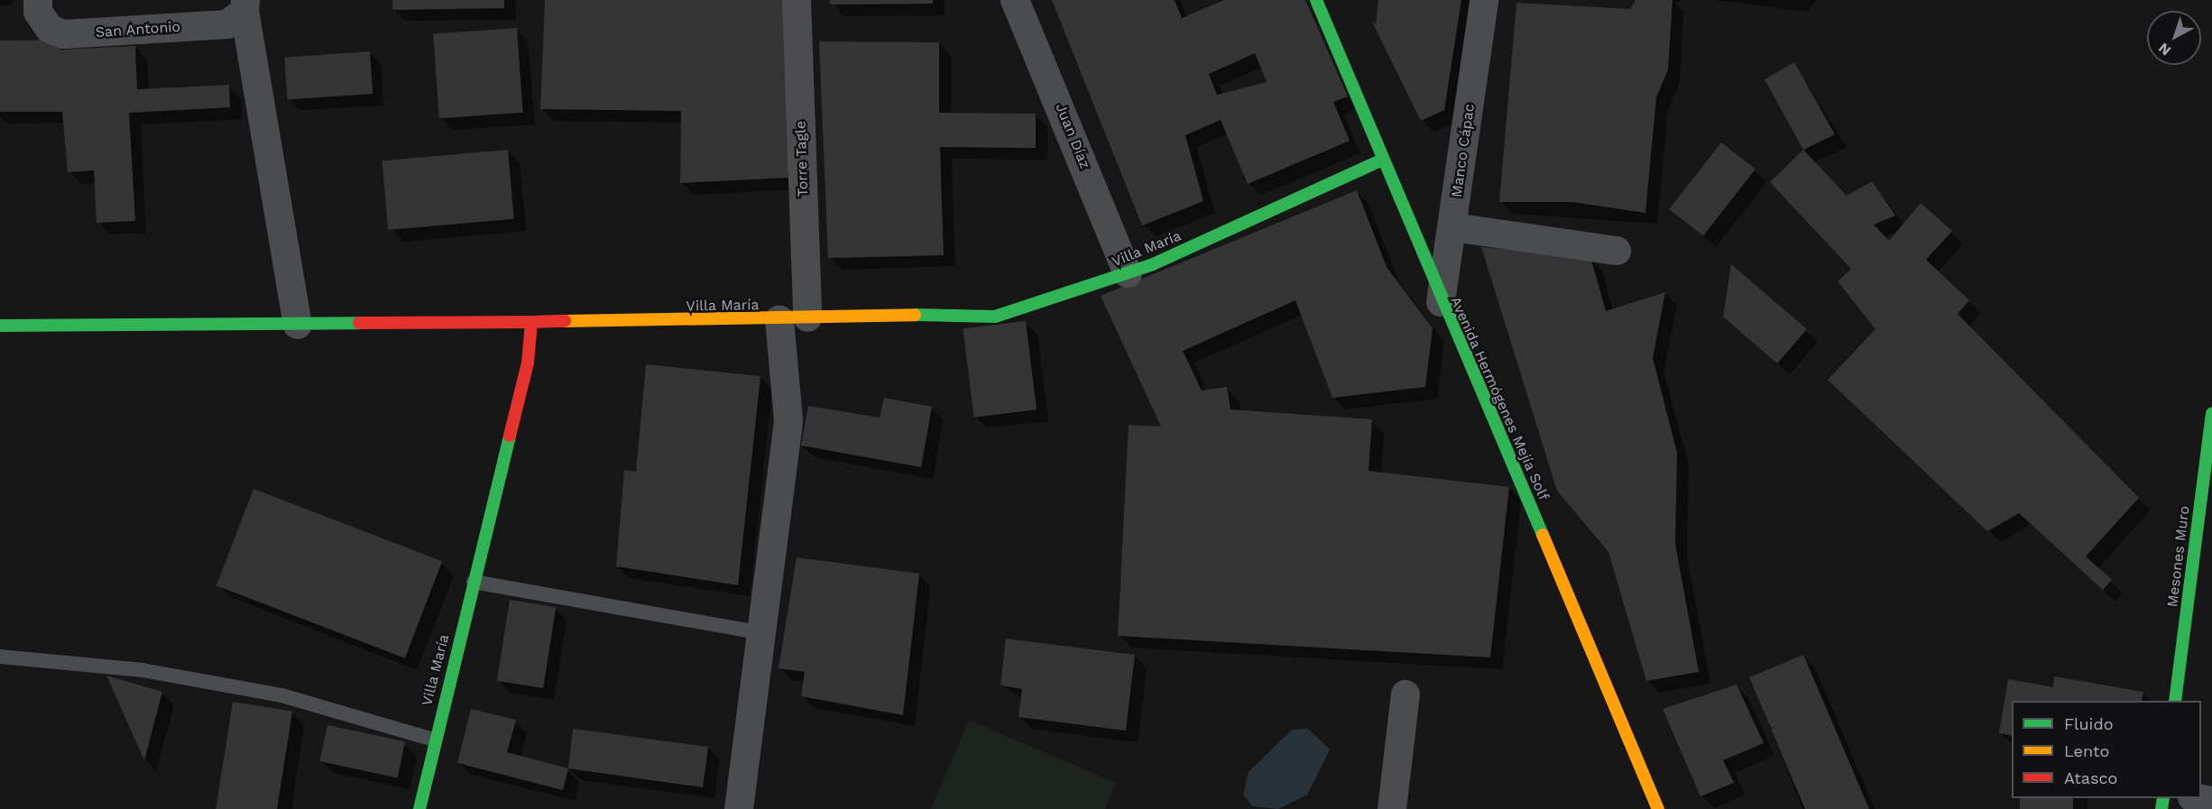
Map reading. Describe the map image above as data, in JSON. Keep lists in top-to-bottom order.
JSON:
{
  "streets": {
    "main road": ["Villa María", "Avenida Hermógenes Mejía Solf", "Mesones Muro"],
    "street": [
      "San Antonio",
      "Juan Díaz",
      "Manco Cápac",
      "Torre Tagle"
    ]
  },
  "crossings": [
    ["Juan Díaz", "Villa María"],
    ["Manco Cápac", "Avenida Hermógenes Mejía Solf"],
    ["Torre Tagle", "Villa María"],
    ["Villa María", "Avenida Hermógenes Mejía Solf"]
  ],
  "legend": ["Fluido", "Lento", "Atasco"],
  "north": "bottom left"
}
